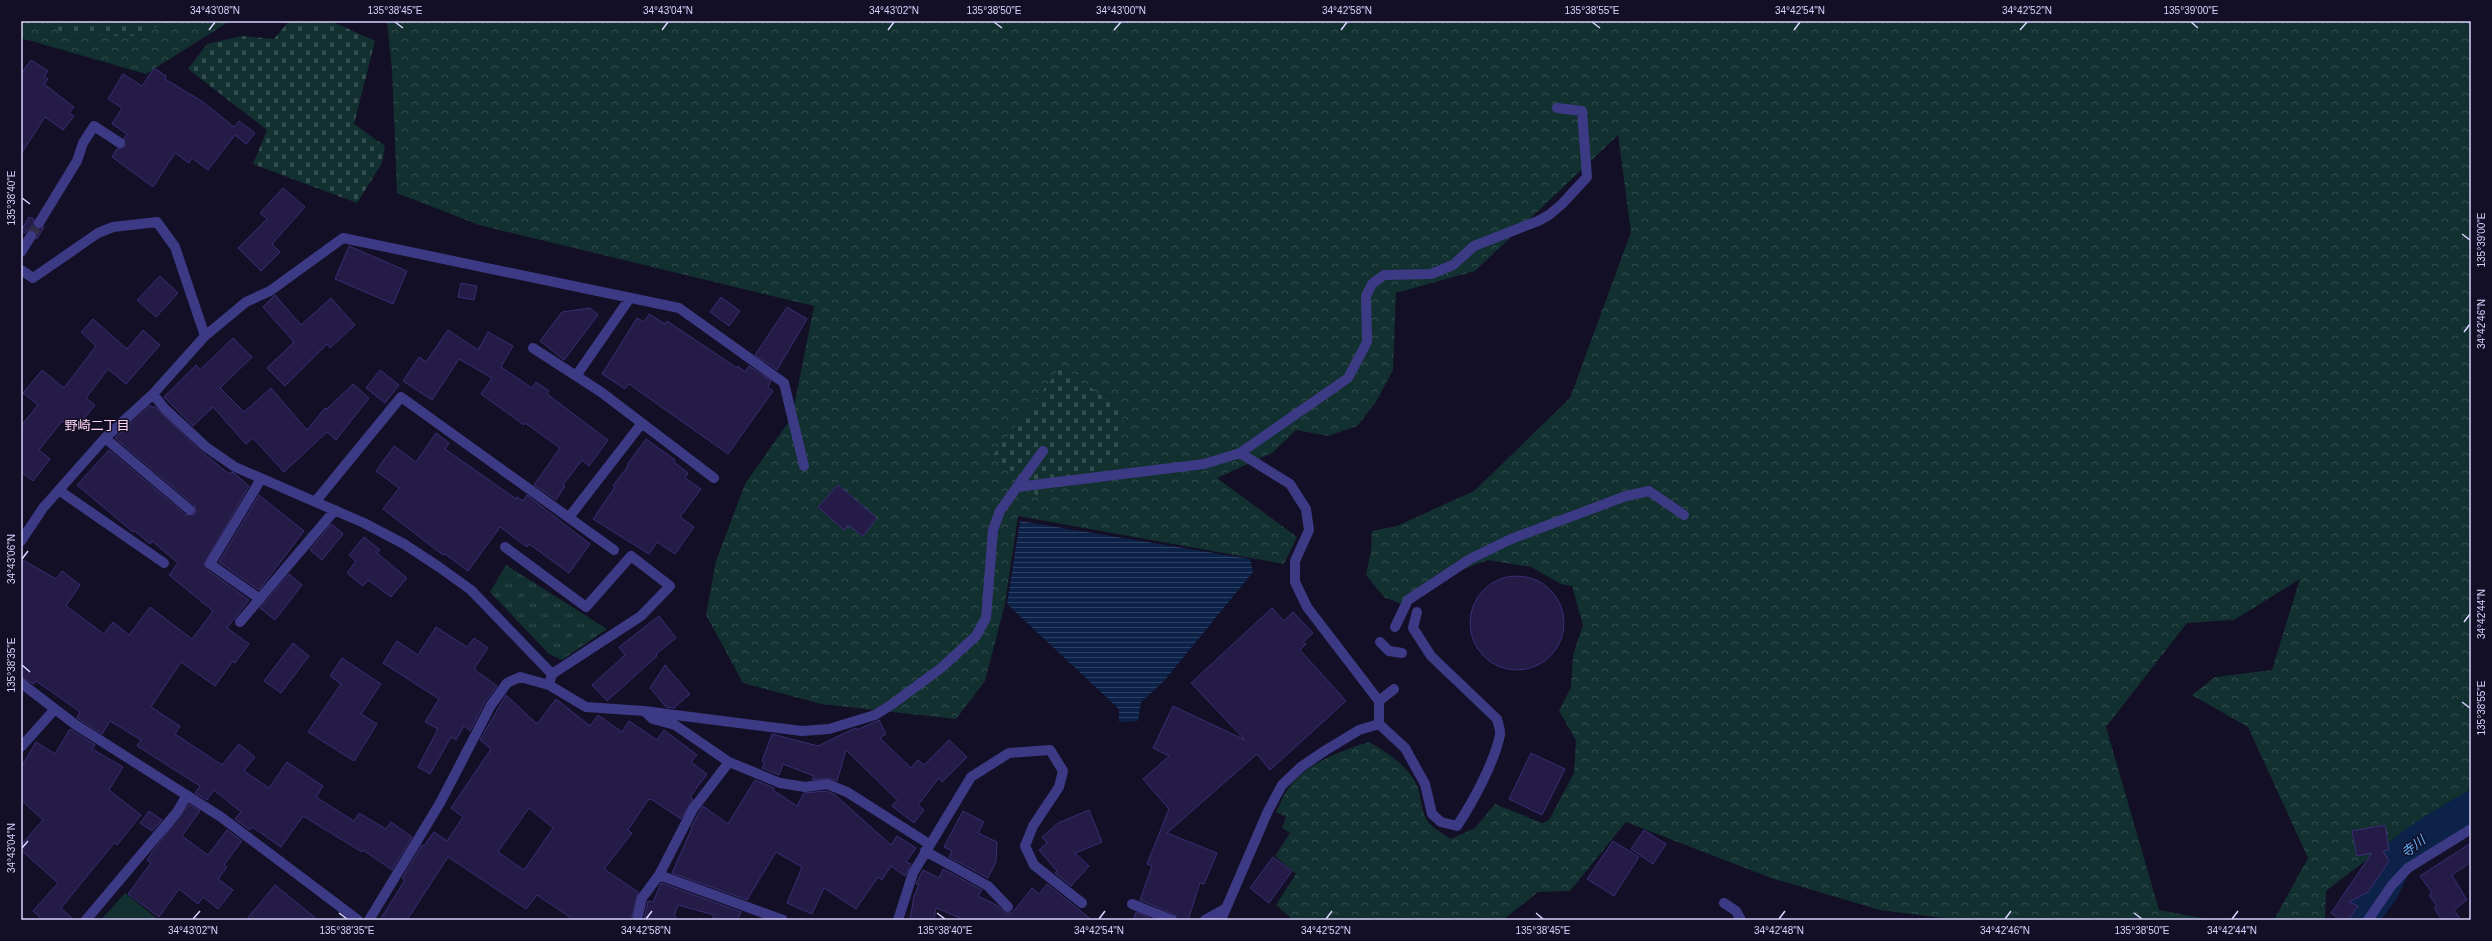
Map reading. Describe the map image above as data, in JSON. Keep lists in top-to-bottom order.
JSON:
{
  "districts": ["野崎二丁目"],
  "water": ["寺川"],
  "coordinates": [
    "34°43'08\"N",
    "135°38'45\"E",
    "34°43'04\"N",
    "34°43'02\"N",
    "135°38'50\"E",
    "34°43'00\"N",
    "34°42'58\"N",
    "135°38'55\"E",
    "34°42'54\"N",
    "34°42'52\"N",
    "135°39'00\"E",
    "135°38'40\"E",
    "34°42'46\"N",
    "34°43'06\"N",
    "34°42'44\"N",
    "135°38'35\"E",
    "34°42'48\"N"
  ]
}
